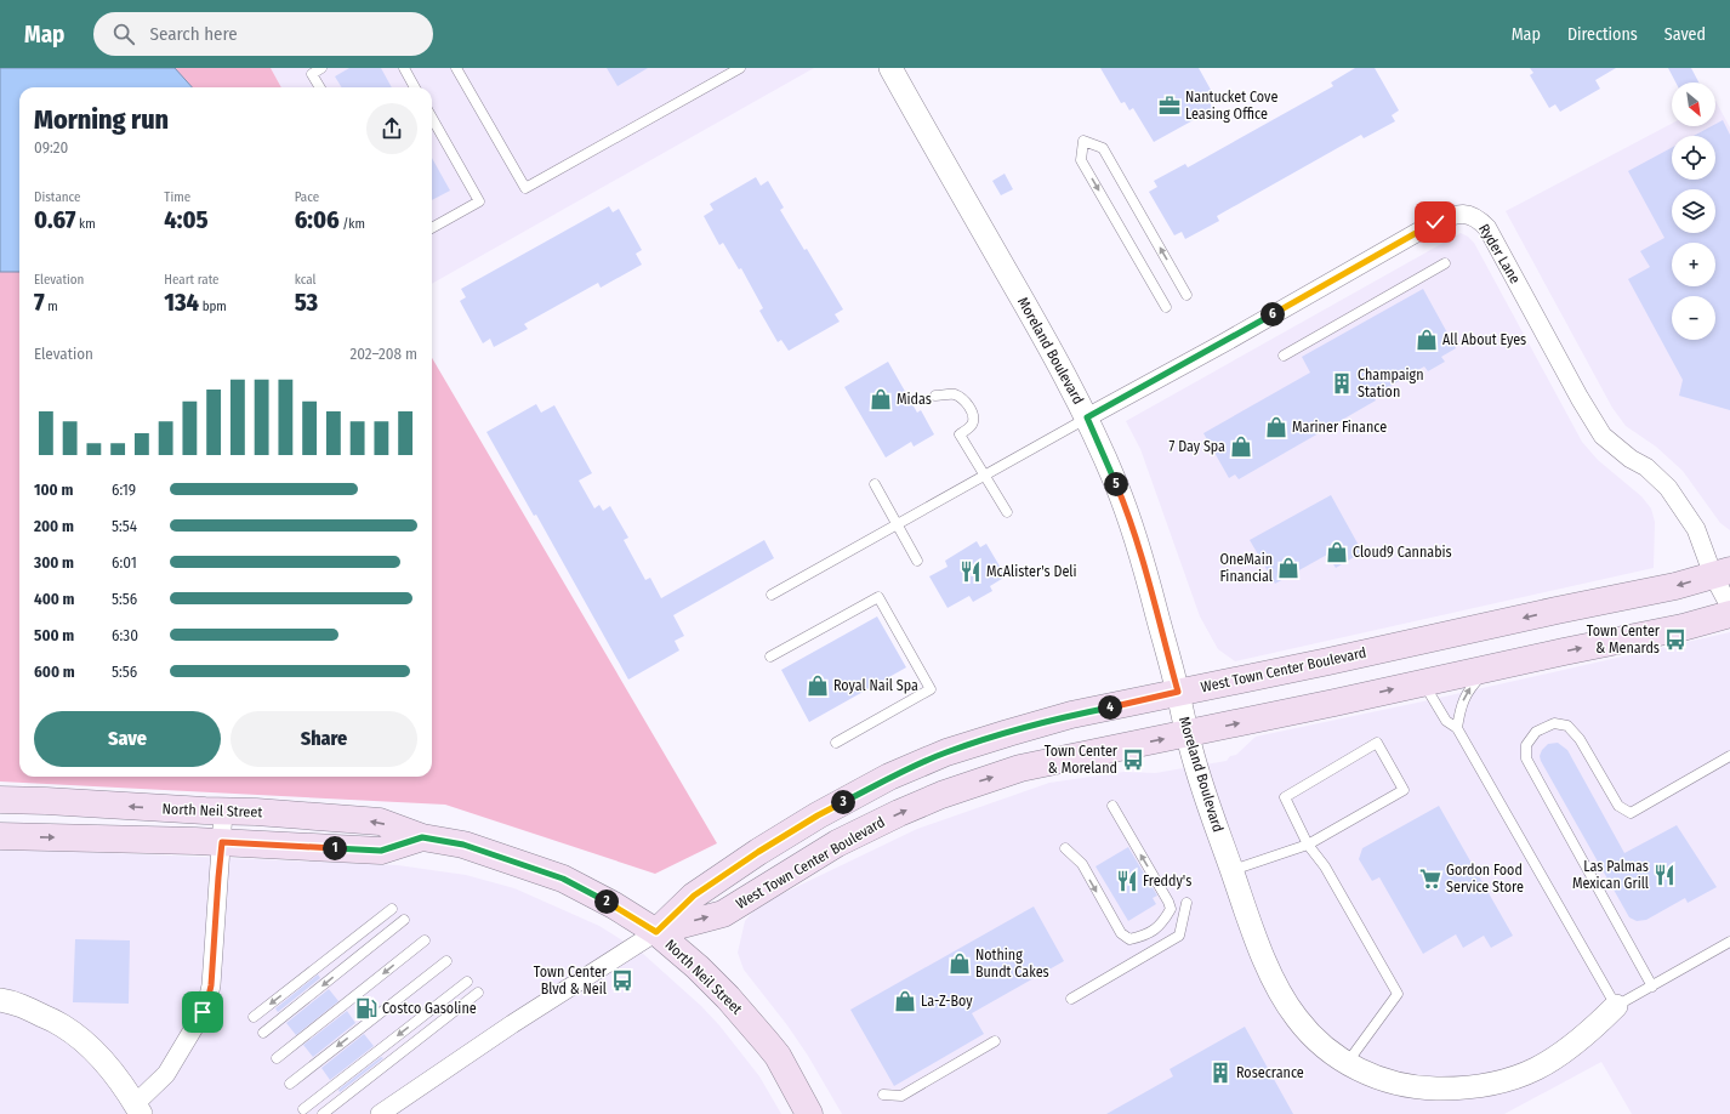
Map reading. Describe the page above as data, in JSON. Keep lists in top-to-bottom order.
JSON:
{
  "streets": {
    "main road": ["West Town Center Boulevard", "North Neil Street"],
    "street": ["Ryder Lane", "Moreland Boulevard"]
  },
  "crossings": [
    ["Ryder Lane", "Moreland Boulevard"],
    ["Ryder Lane", "West Town Center Boulevard"],
    ["Moreland Boulevard", "West Town Center Boulevard"],
    ["West Town Center Boulevard", "North Neil Street"]
  ],
  "places": {
    "office": ["Nantucket Cove Leasing Office"],
    "shop": [
      "All About Eyes",
      "Midas",
      "Mariner Finance",
      "7 Day Spa",
      "Cloud9 Cannabis",
      "OneMain Financial",
      "Royal Nail Spa",
      "Nothing Bundt Cakes",
      "La-Z-Boy"
    ],
    "building": ["Champaign Station", "Rosecrance"],
    "restaurant": ["McAlister's Deli", "Las Palmas Mexican Grill", "Freddy's"],
    "bus stop": ["Town Center & Menards", "Town Center & Moreland", "Town Center Blvd & Neil"],
    "supermarket": ["Gordon Food Service Store"],
    "fuel station": ["Costco Gasoline"]
  },
  "north": "bottom right",
  "page": {
    "header": "Map",
    "search": "Search here",
    "nav": ["Map", "Directions", "Saved"],
    "map_buttons": ["+", "−"],
    "heading": ["Morning run", "09:20"],
    "stats": [
      ["Distance", "0.67 km"],
      ["Time", "4:05"],
      ["Pace", "6:06 /km"],
      ["Elevation", "7 m"],
      ["Heart rate", "134 bpm"],
      ["kcal", "53"]
    ],
    "pins": [
      "6",
      "5",
      "4",
      "3",
      "1",
      "2"
    ],
    "chart": ["Elevation", "202–208 m"],
    "list": [
      {
        "name": "100 m",
        "note": "6:19"
      },
      {
        "name": "200 m",
        "note": "5:54"
      },
      {
        "name": "300 m",
        "note": "6:01"
      },
      {
        "name": "400 m",
        "note": "5:56"
      },
      {
        "name": "500 m",
        "note": "6:30"
      },
      {
        "name": "600 m",
        "note": "5:56"
      }
    ],
    "buttons": ["Save", "Share"]
  }
}
